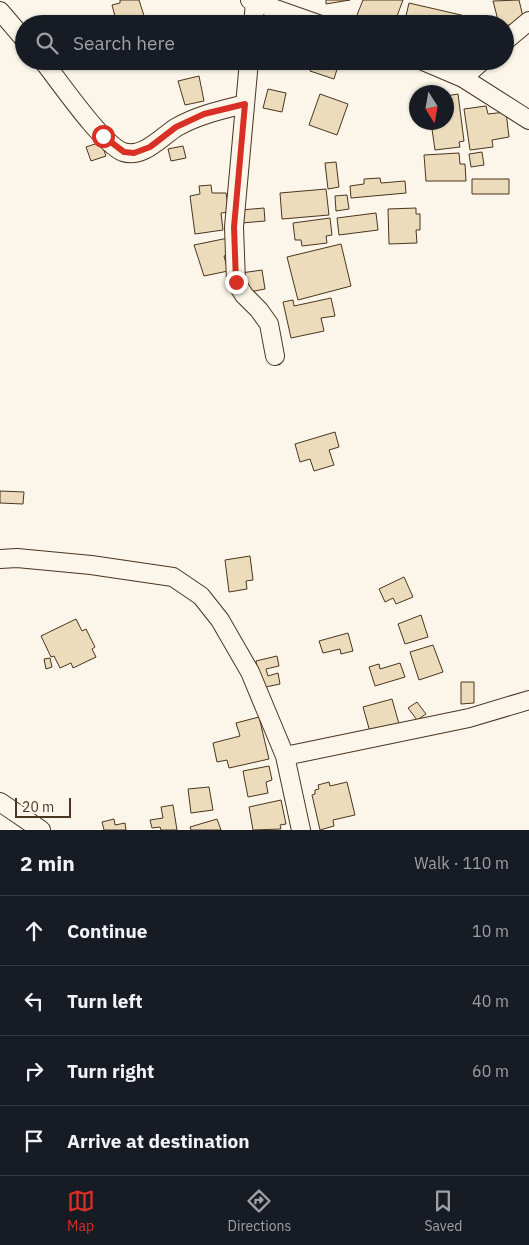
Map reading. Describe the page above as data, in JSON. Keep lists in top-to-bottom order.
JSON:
{
  "scale_bar": "20 m",
  "north": "bottom",
  "page": {
    "search": "Search here",
    "scale": "20 m",
    "heading": ["2 min", "Walk · 110 m"],
    "list": [
      ["Continue", "10 m"],
      ["Turn left", "40 m"],
      ["Turn right", "60 m"],
      "Arrive at destination"
    ],
    "nav": ["Map", "Directions", "Saved"]
  }
}
